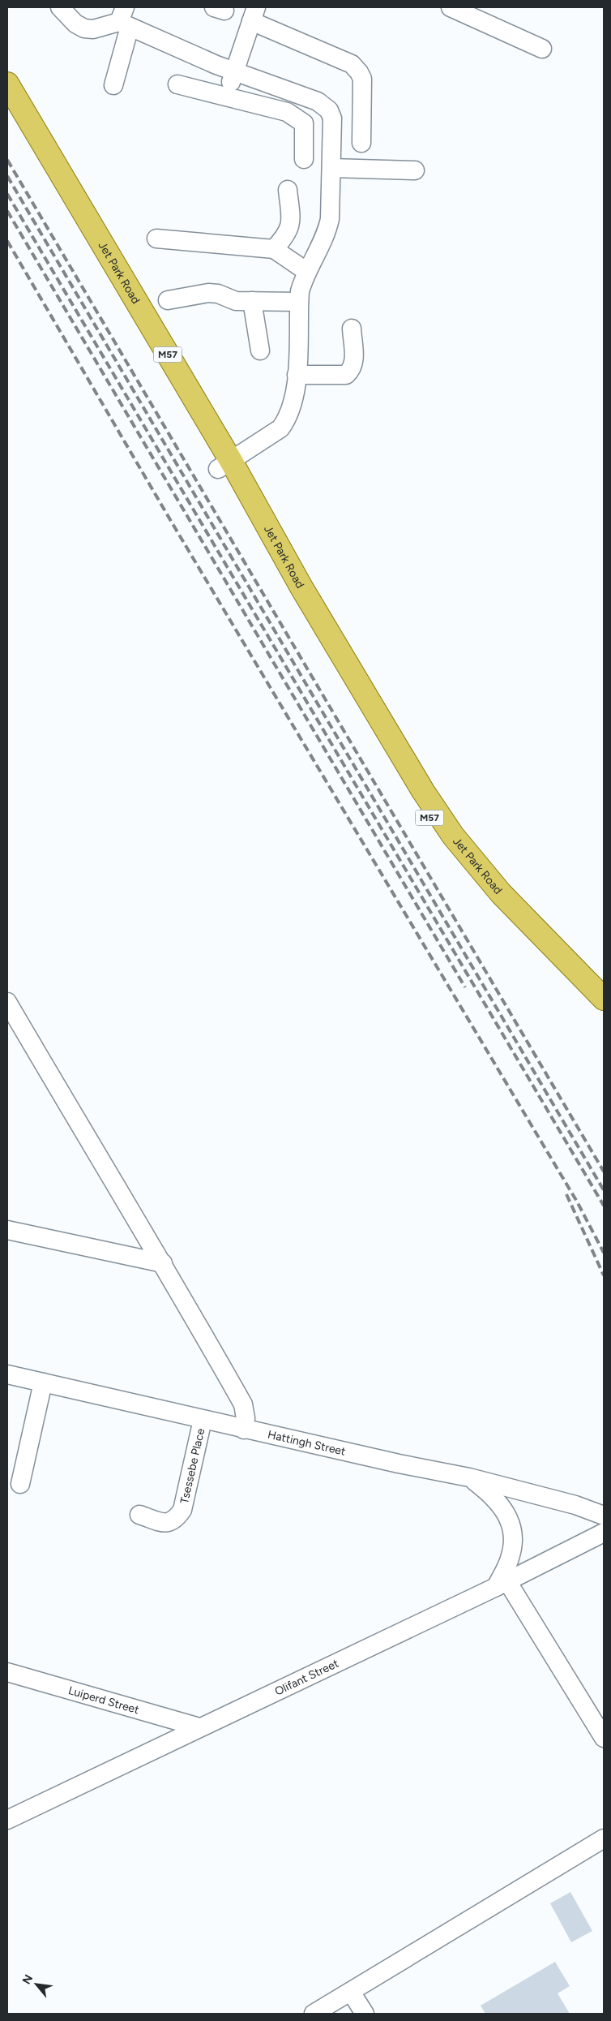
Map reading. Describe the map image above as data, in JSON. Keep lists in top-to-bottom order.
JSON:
{
  "streets": {
    "main road": ["Jet Park Road", "M57"],
    "street": [
      "Hattingh Street",
      "Tsessebe Place",
      "Olifant Street",
      "Luiperd Street"
    ]
  },
  "crossings": [
    ["Hattingh Street", "Tsessebe Place"],
    ["Olifant Street", "Luiperd Street"]
  ],
  "north": "top left"
}
